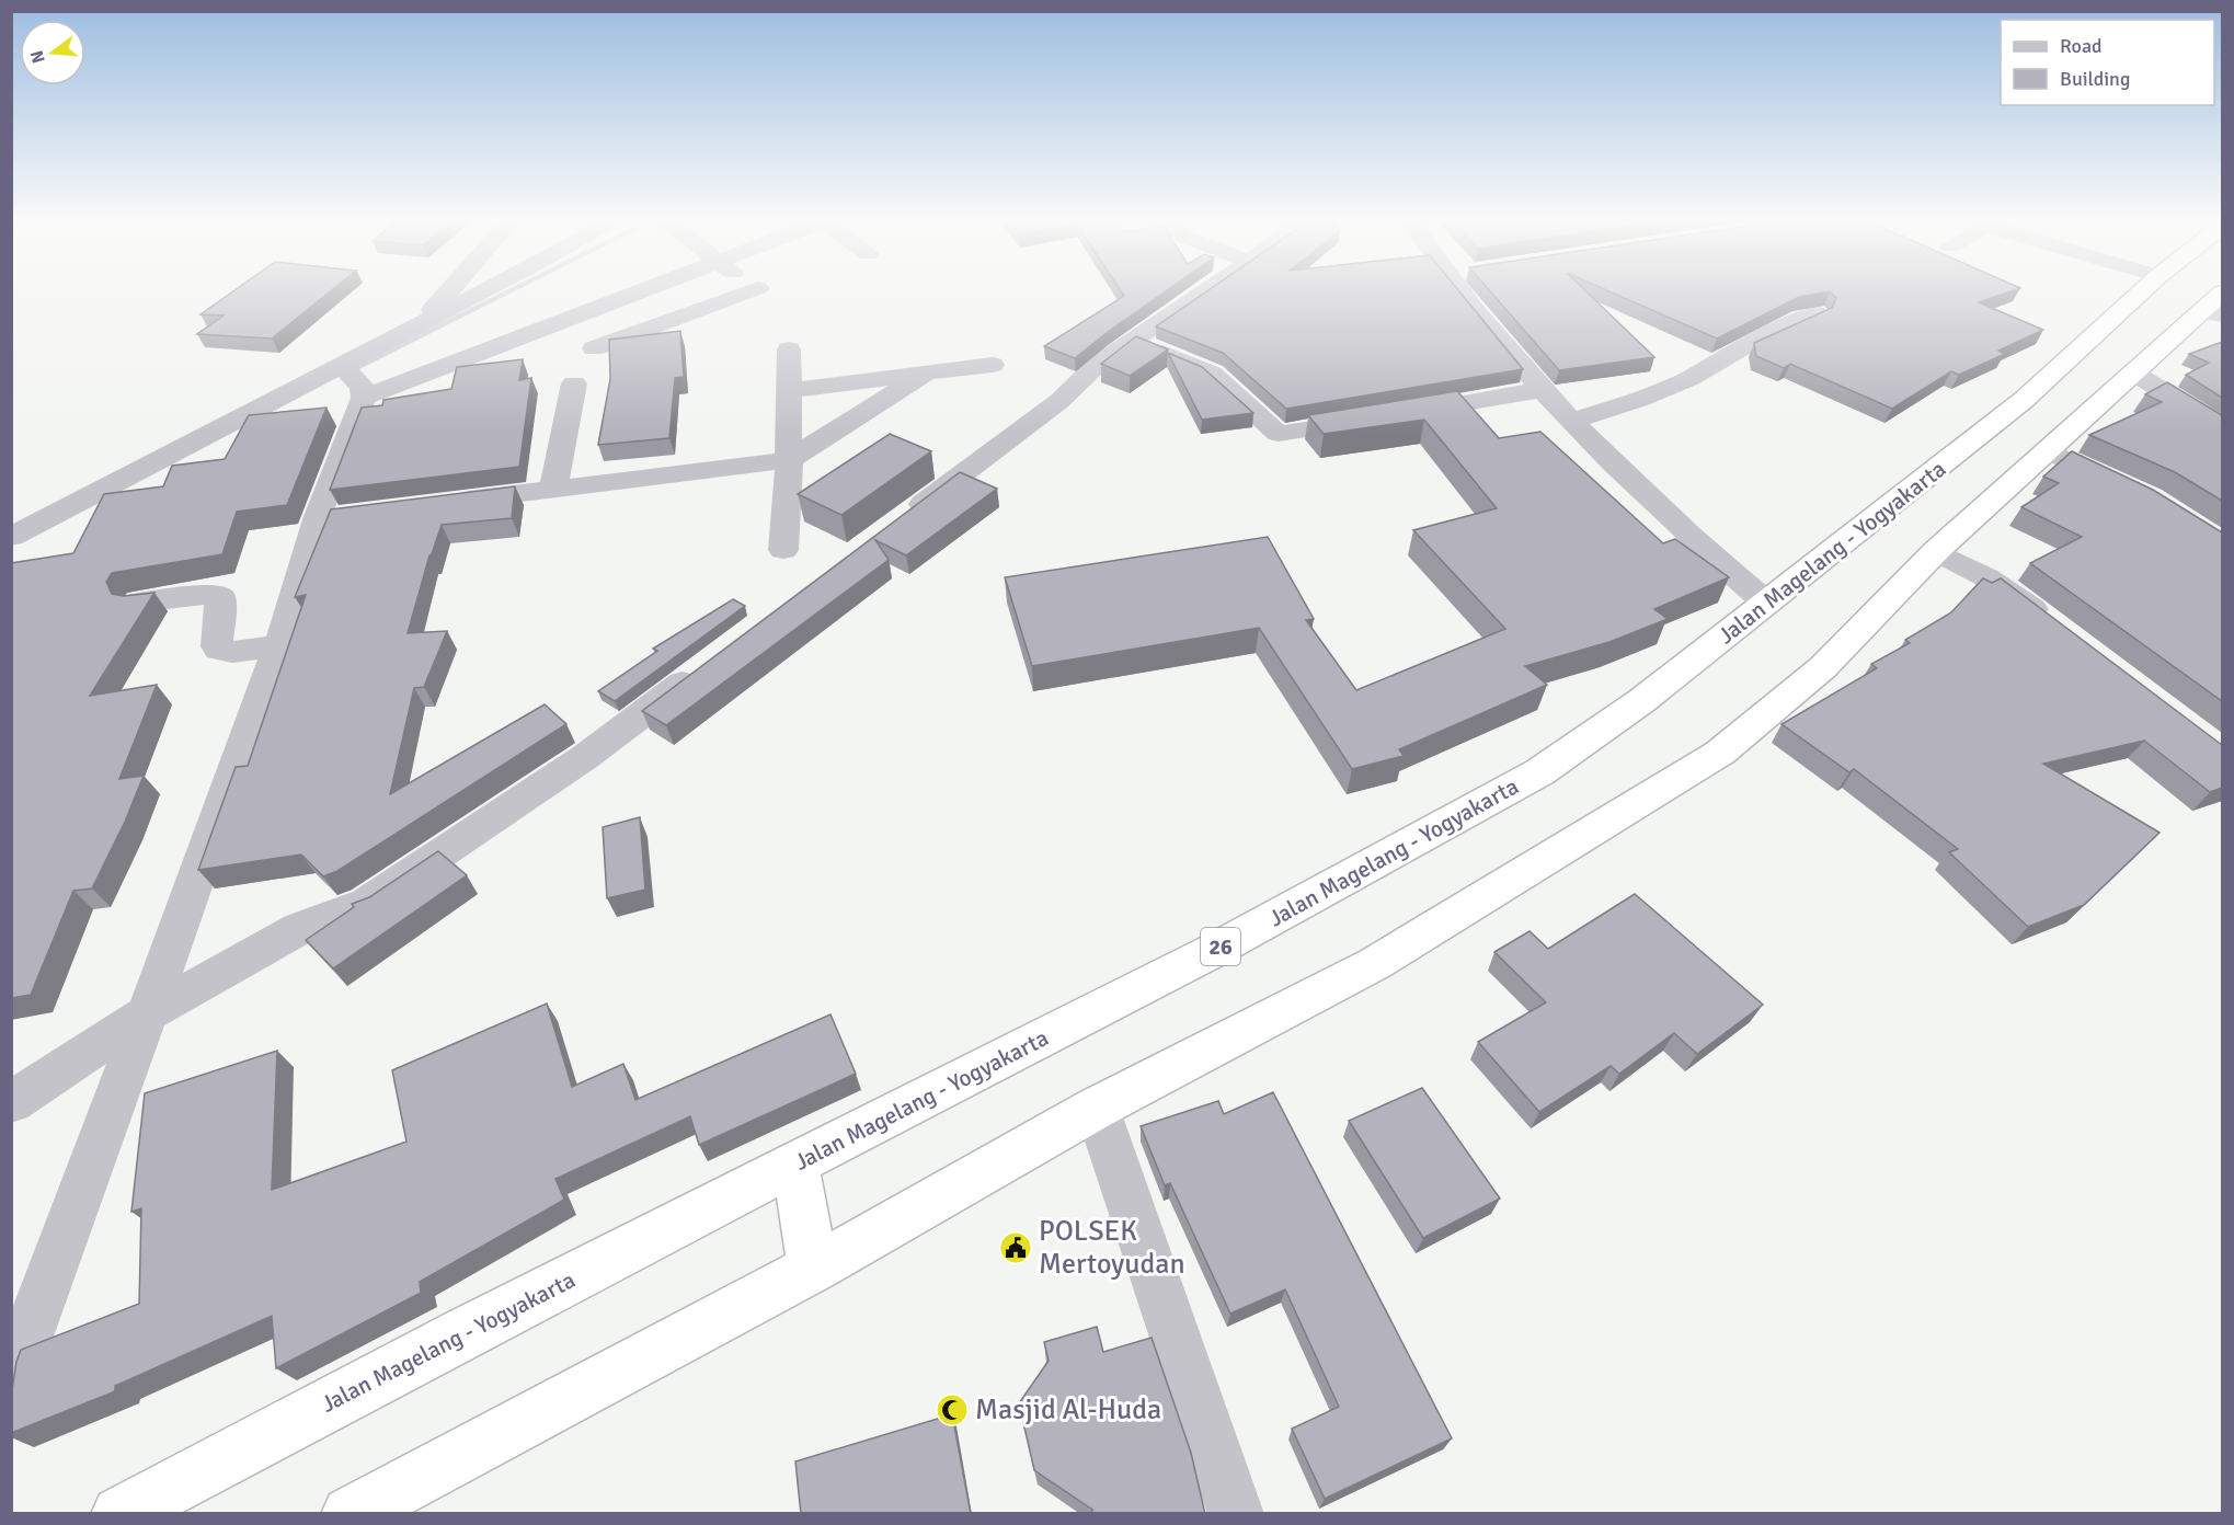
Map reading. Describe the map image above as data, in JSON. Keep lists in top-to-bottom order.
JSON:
{
  "streets": {
    "highway": ["Jalan Magelang - Yogyakarta", "26"]
  },
  "places": {
    "public building": ["POLSEK Mertoyudan"],
    "mosque": ["Masjid Al-Huda"]
  },
  "legend": ["Road", "Building"],
  "north": "left"
}
